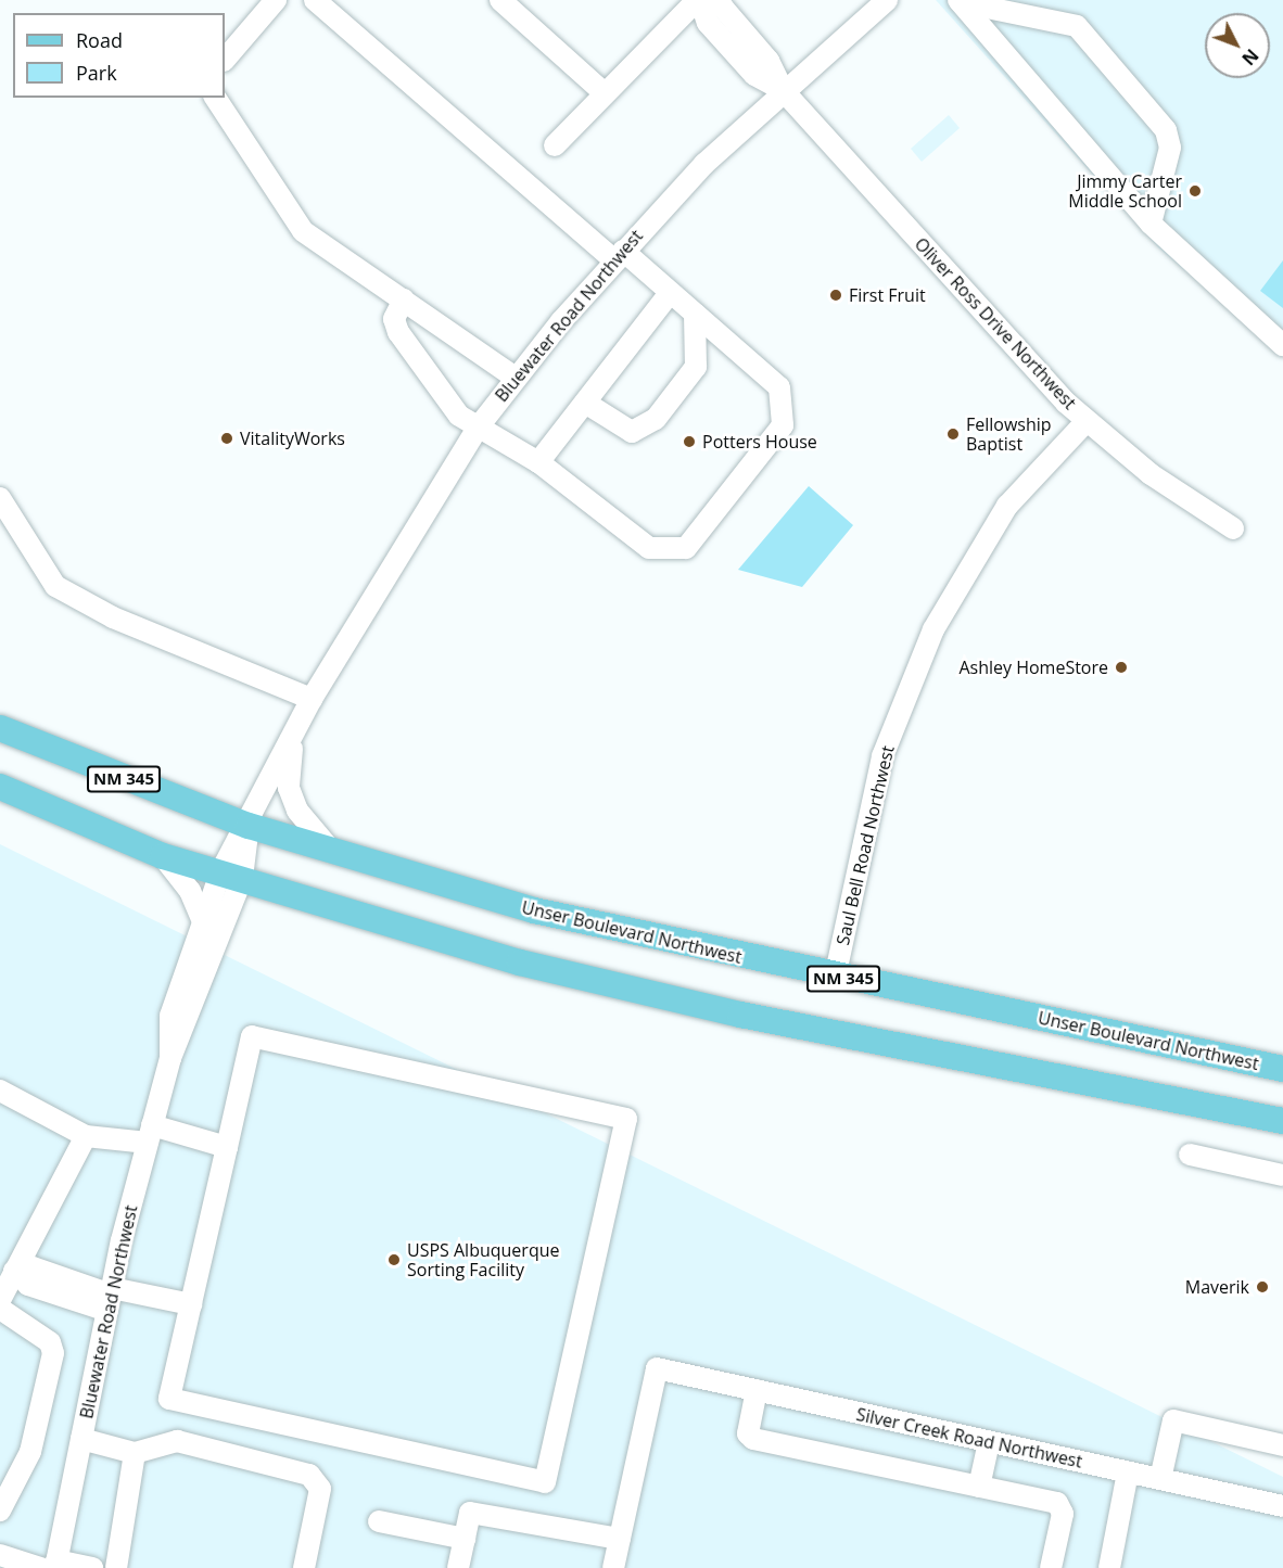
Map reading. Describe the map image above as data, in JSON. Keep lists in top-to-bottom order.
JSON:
{
  "streets": {
    "main road": ["NM 345", "Unser Boulevard Northwest"],
    "street": [
      "Bluewater Road Northwest",
      "Oliver Ross Drive Northwest",
      "Saul Bell Road Northwest",
      "Silver Creek Road Northwest"
    ]
  },
  "crossings": [
    ["Bluewater Road Northwest", "Oliver Ross Drive Northwest"],
    ["Bluewater Road Northwest", "Unser Boulevard Northwest"],
    ["Oliver Ross Drive Northwest", "Saul Bell Road Northwest"],
    ["Saul Bell Road Northwest", "Unser Boulevard Northwest"]
  ],
  "places": [
    "Jimmy Carter Middle School",
    "First Fruit",
    "Fellowship Baptist",
    "VitalityWorks",
    "Potters House",
    "Ashley HomeStore",
    "USPS Albuquerque Sorting Facility",
    "Maverik"
  ],
  "legend": ["Road", "Park"],
  "north": "bottom right"
}
